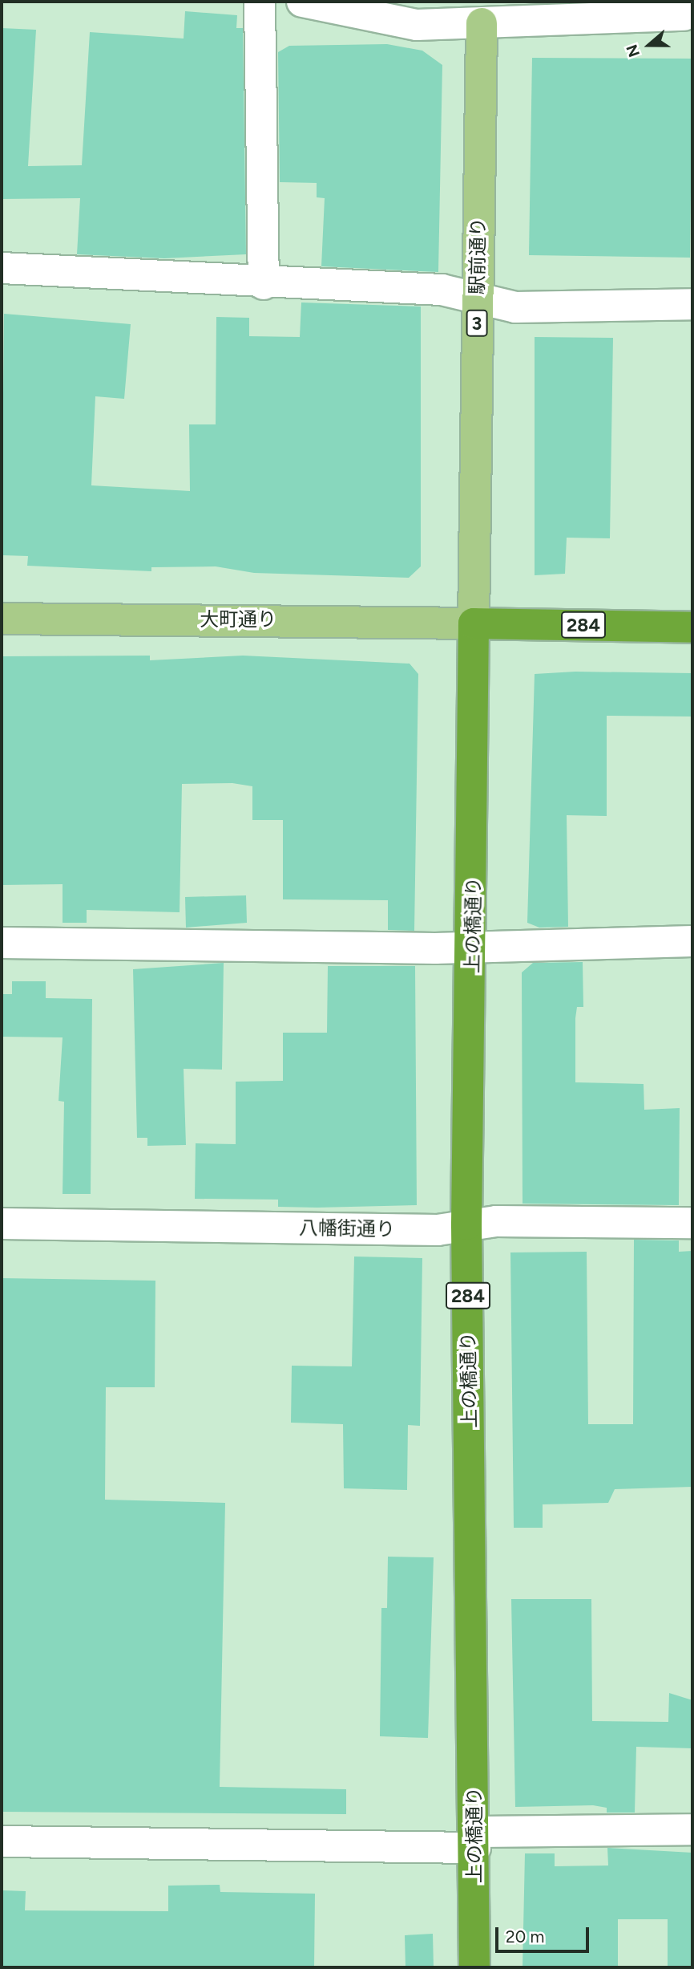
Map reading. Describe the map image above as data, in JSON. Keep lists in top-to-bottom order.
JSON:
{
  "streets": {
    "highway": ["284", "上の橋通り"],
    "main road": ["駅前通り", "3", "大町通り"],
    "street": ["八幡街通り"]
  },
  "crossings": [
    ["駅前通り", "大町通り"],
    ["駅前通り", "284"],
    ["駅前通り", "上の橋通り"],
    ["大町通り", "284"],
    ["大町通り", "上の橋通り"],
    ["284", "上の橋通り"],
    ["上の橋通り", "八幡街通り"]
  ],
  "scale_bar": "20 m",
  "north": "left"
}
